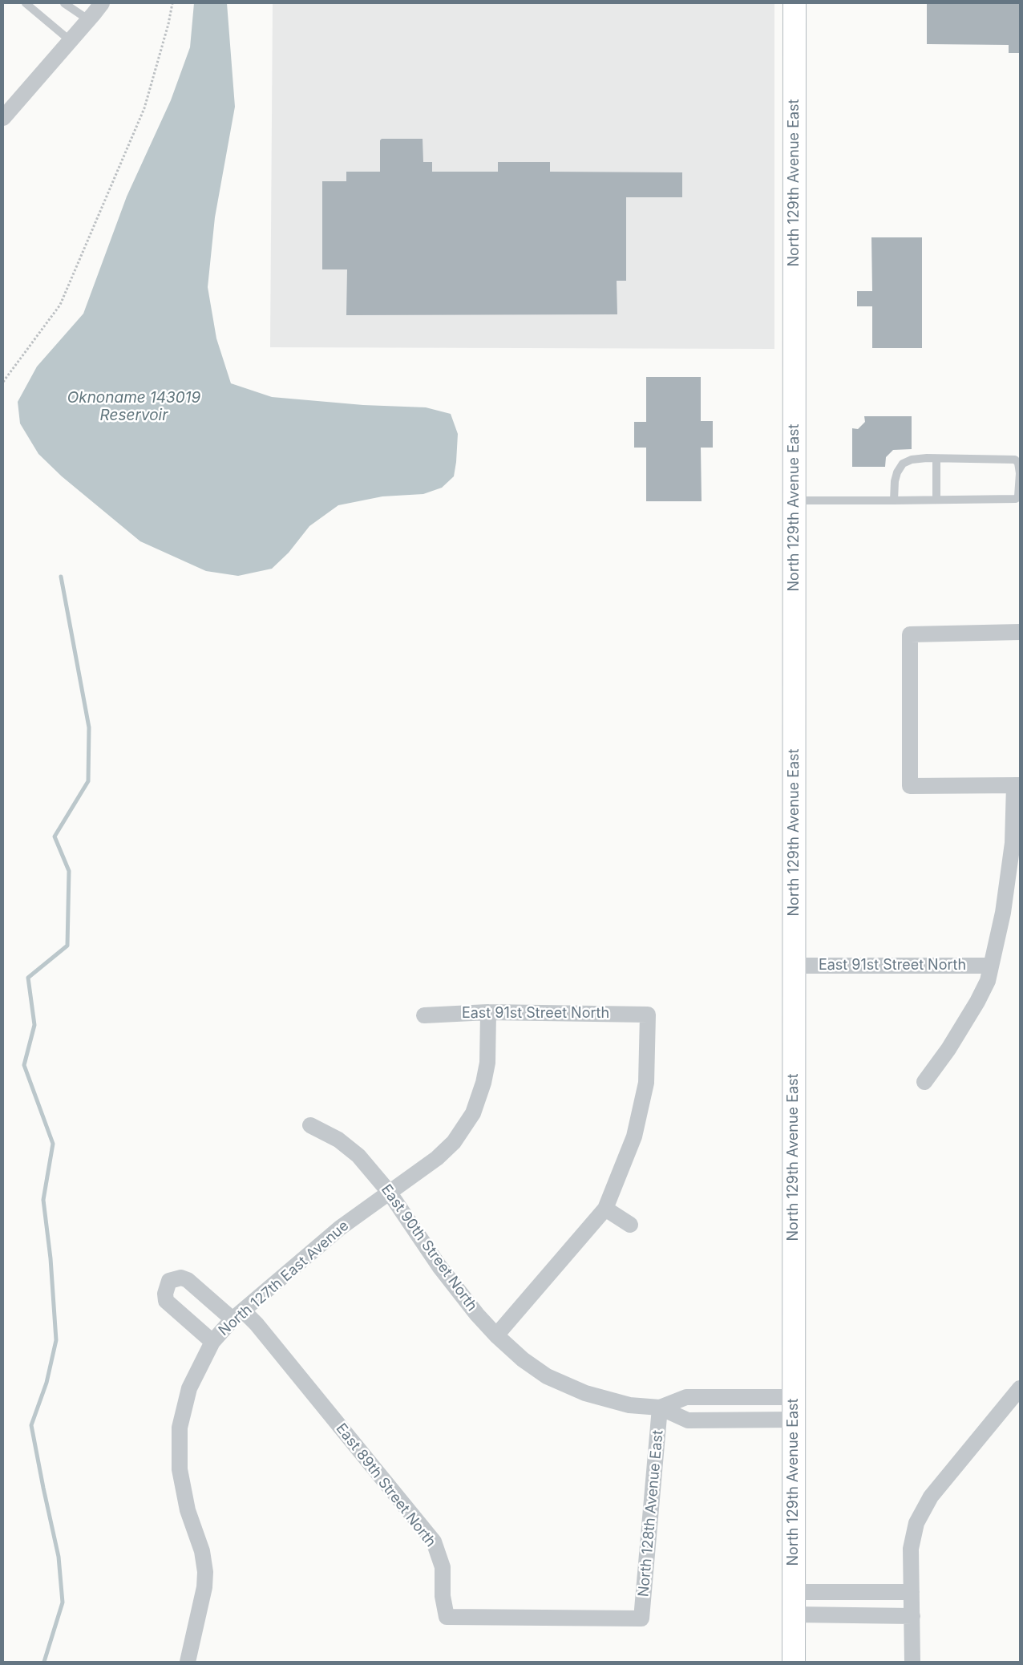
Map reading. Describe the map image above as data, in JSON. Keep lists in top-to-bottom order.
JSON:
{
  "streets": {
    "main road": ["North 129th Avenue East"],
    "street": [
      "East 91st Street North",
      "East 90th Street North",
      "North 127th East Avenue",
      "East 89th Street North",
      "North 128th Avenue East"
    ]
  },
  "crossings": [
    ["North 129th Avenue East", "East 91st Street North"],
    ["North 129th Avenue East", "East 90th Street North"],
    ["East 91st Street North", "North 127th East Avenue"],
    ["East 90th Street North", "North 127th East Avenue"],
    ["East 90th Street North", "North 128th Avenue East"],
    ["North 127th East Avenue", "East 89th Street North"],
    ["East 89th Street North", "North 128th Avenue East"]
  ],
  "water": ["Oknoname 143019 Reservoir"]
}
